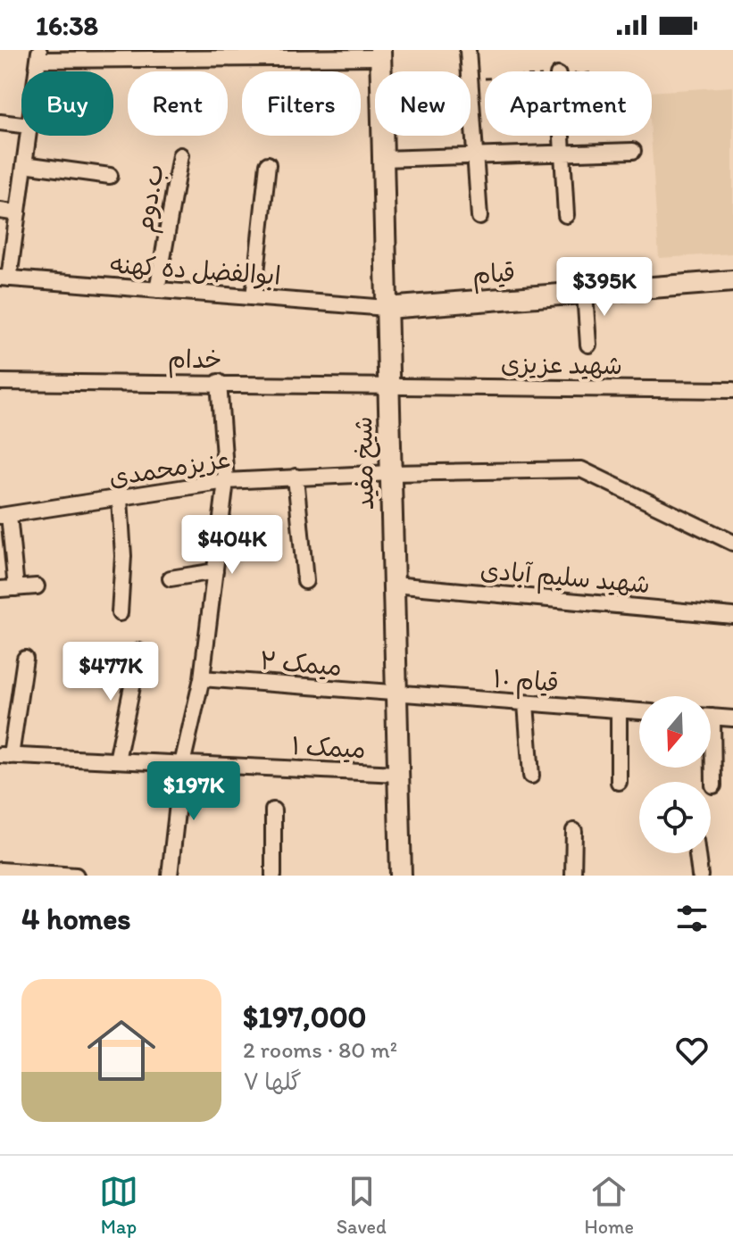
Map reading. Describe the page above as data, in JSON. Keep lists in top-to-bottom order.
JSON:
{
  "streets": {
    "street": [
      "ب.دوم",
      "ابوالفضل ده کهنه",
      "قیام",
      "خدام",
      "شهید عزیزی",
      "شیخ مفید",
      "عزیزمحمدی",
      "شهید سلیم آبادی",
      "میمک ۲",
      "قیام ۱۰",
      "میمک ۱"
    ]
  },
  "crossings": [
    ["ب.دوم", "ابوالفضل ده کهنه"],
    ["ابوالفضل ده کهنه", "قیام"],
    ["ابوالفضل ده کهنه", "شیخ مفید"],
    ["قیام", "شیخ مفید"],
    ["خدام", "شهید عزیزی"],
    ["خدام", "شیخ مفید"],
    ["شهید عزیزی", "شیخ مفید"],
    ["شیخ مفید", "عزیزمحمدی"],
    ["شیخ مفید", "شهید سلیم آبادی"],
    ["شیخ مفید", "میمک ۲"],
    ["شیخ مفید", "قیام ۱۰"],
    ["شیخ مفید", "میمک ۱"],
    ["میمک ۲", "قیام ۱۰"]
  ],
  "north": "bottom",
  "page": {
    "status": "16:38",
    "chip": [
      "Buy",
      "Rent",
      "Filters",
      "New",
      "Apartment"
    ],
    "price": [
      "$395K",
      "$404K",
      "$477K",
      "$197K"
    ],
    "heading": "4 homes",
    "list": [
      {
        "name": "$197,000",
        "note": "2 rooms · 80 m² · گلها ۷"
      }
    ],
    "tabs": ["Map", "Saved", "Home"]
  }
}
